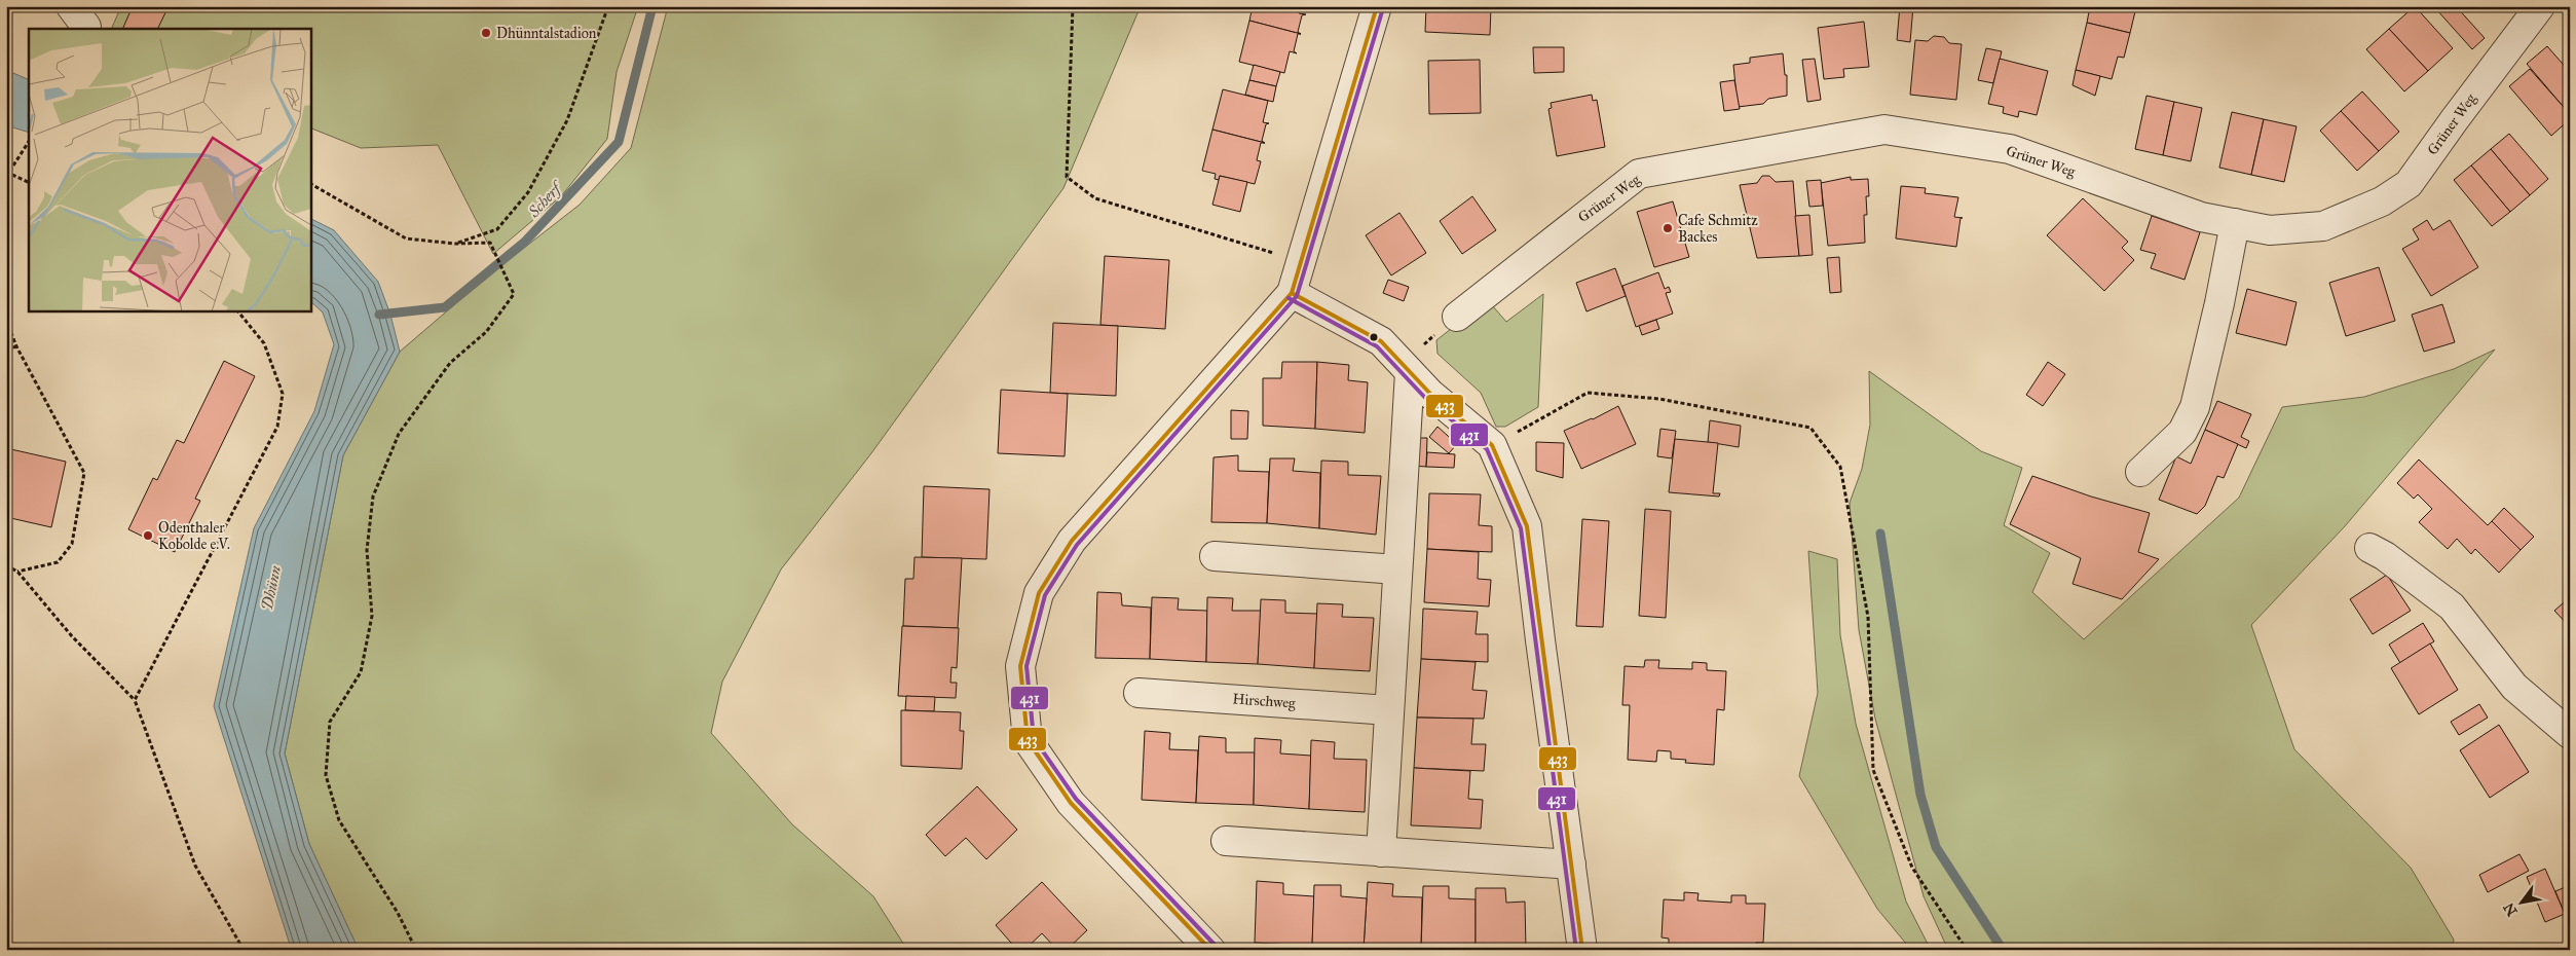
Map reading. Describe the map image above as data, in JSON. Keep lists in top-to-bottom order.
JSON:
{
  "streets": {
    "street": ["Grüner Weg", "Hirschweg"]
  },
  "water": ["Scherf", "Dhünn"],
  "places": ["Dhünntalstadion", "Cafe Schmitz Backes", "Odenthaler Kobolde e.V."],
  "lines": ["transit line 433", "transit line 431"],
  "north": "bottom left"
}
